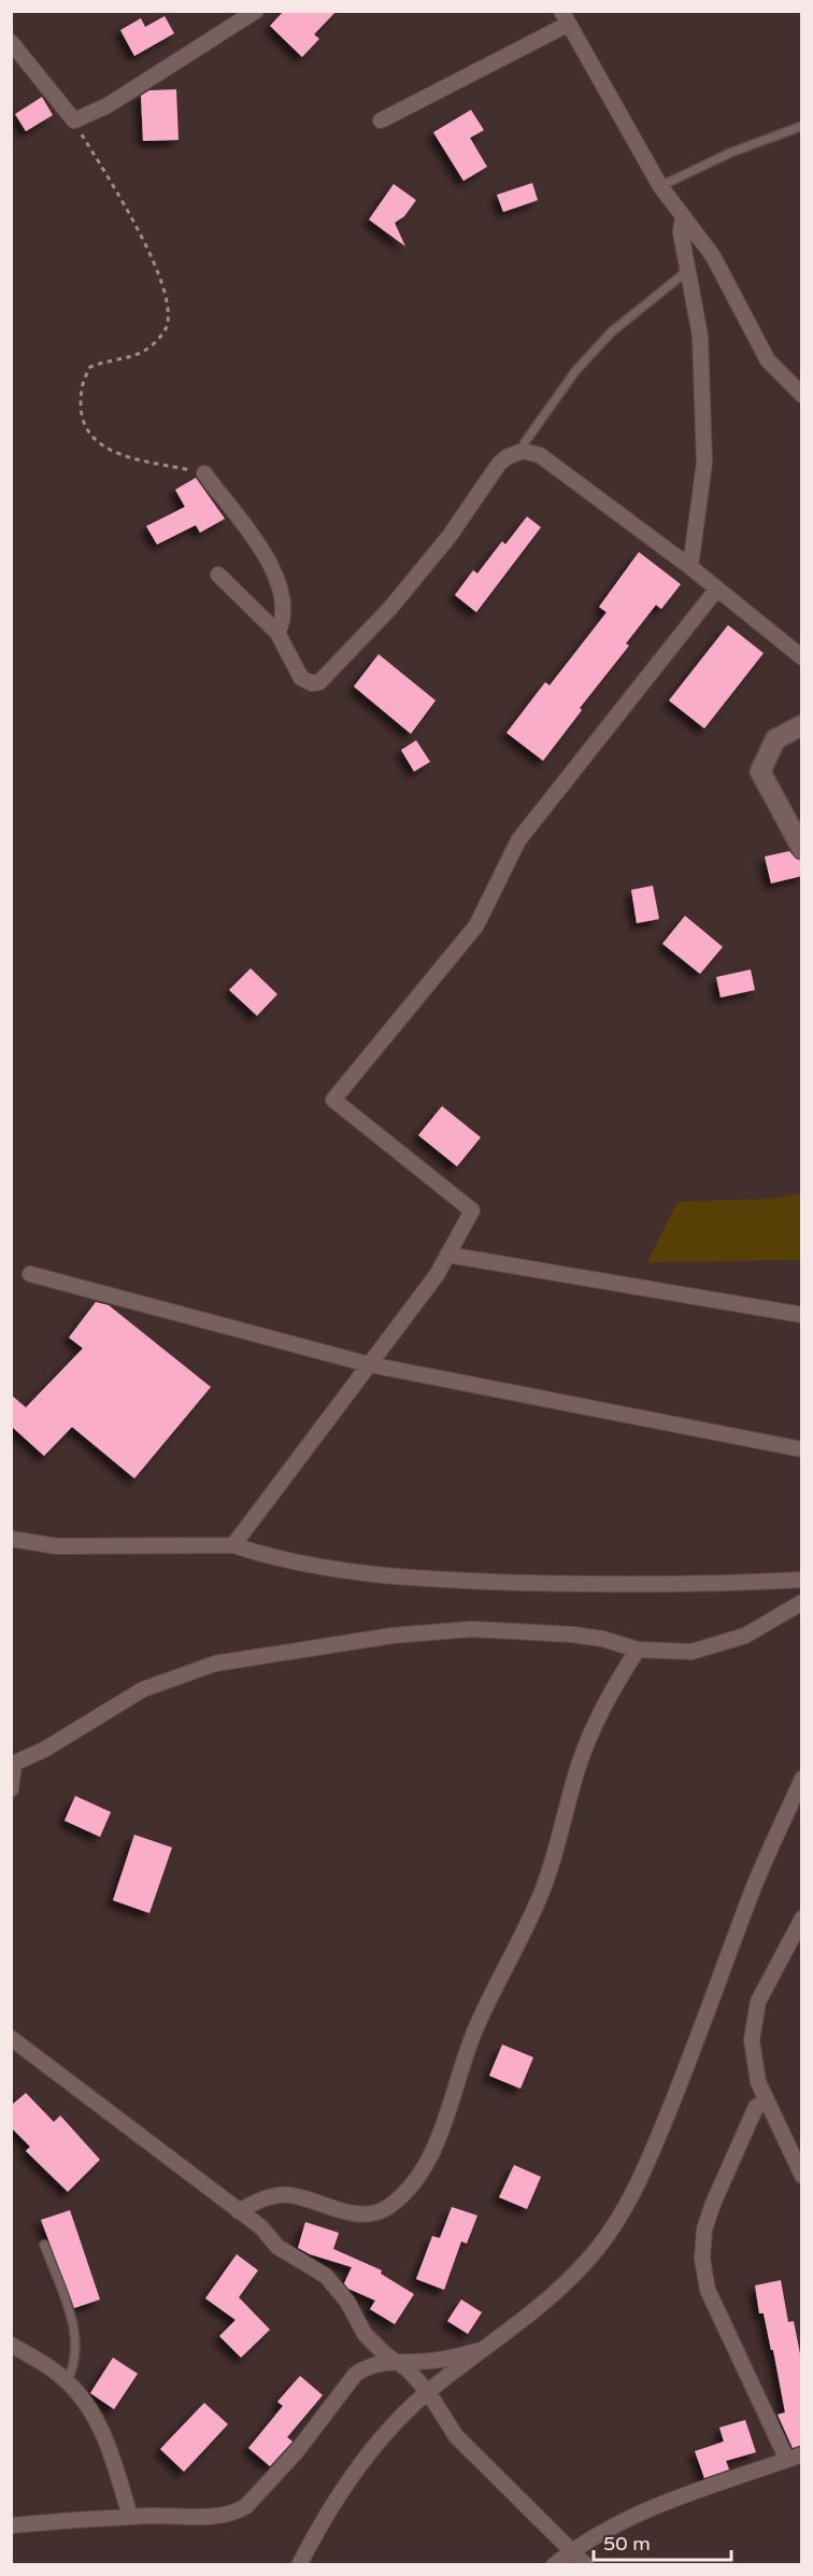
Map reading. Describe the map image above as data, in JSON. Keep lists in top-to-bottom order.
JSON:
{
  "scale_bar": "50 m"
}
